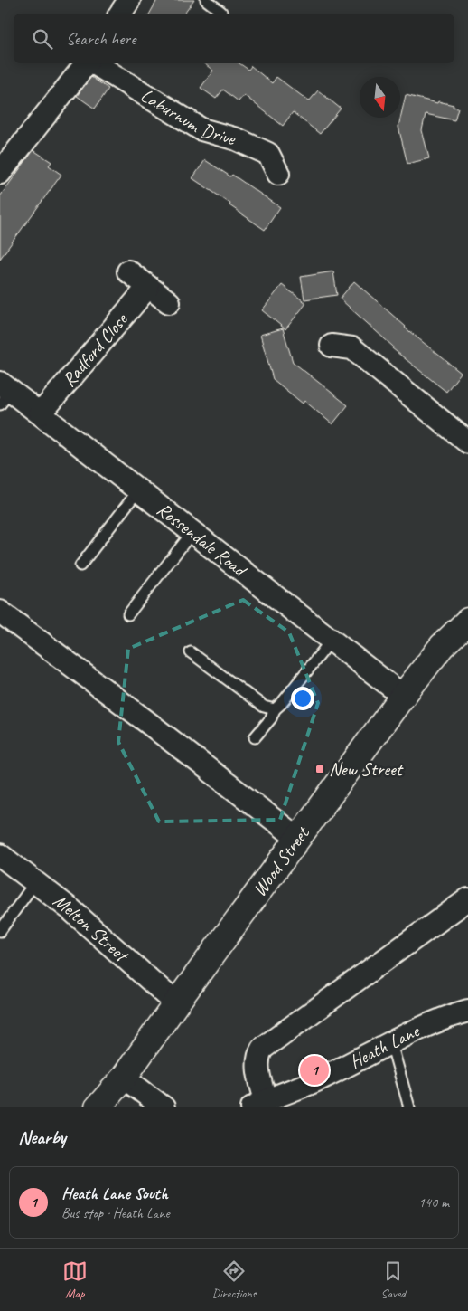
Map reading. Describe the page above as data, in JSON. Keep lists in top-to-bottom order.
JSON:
{
  "streets": {
    "street": [
      "Laburnum Drive",
      "Radford Close",
      "Rossendale Road",
      "Wood Street",
      "Melton Street",
      "Heath Lane"
    ]
  },
  "crossings": [
    ["Radford Close", "Rossendale Road"],
    ["Rossendale Road", "Wood Street"],
    ["Wood Street", "Melton Street"]
  ],
  "places": {
    "transit": ["New Street"]
  },
  "north": "bottom",
  "page": {
    "search": "Search here",
    "pins": "1",
    "heading": "Nearby",
    "list": [
      {
        "mark": "1",
        "name": "Heath Lane South",
        "note": "Bus stop · Heath Lane",
        "value": "140 m"
      }
    ],
    "nav": ["Map", "Directions", "Saved"]
  }
}
